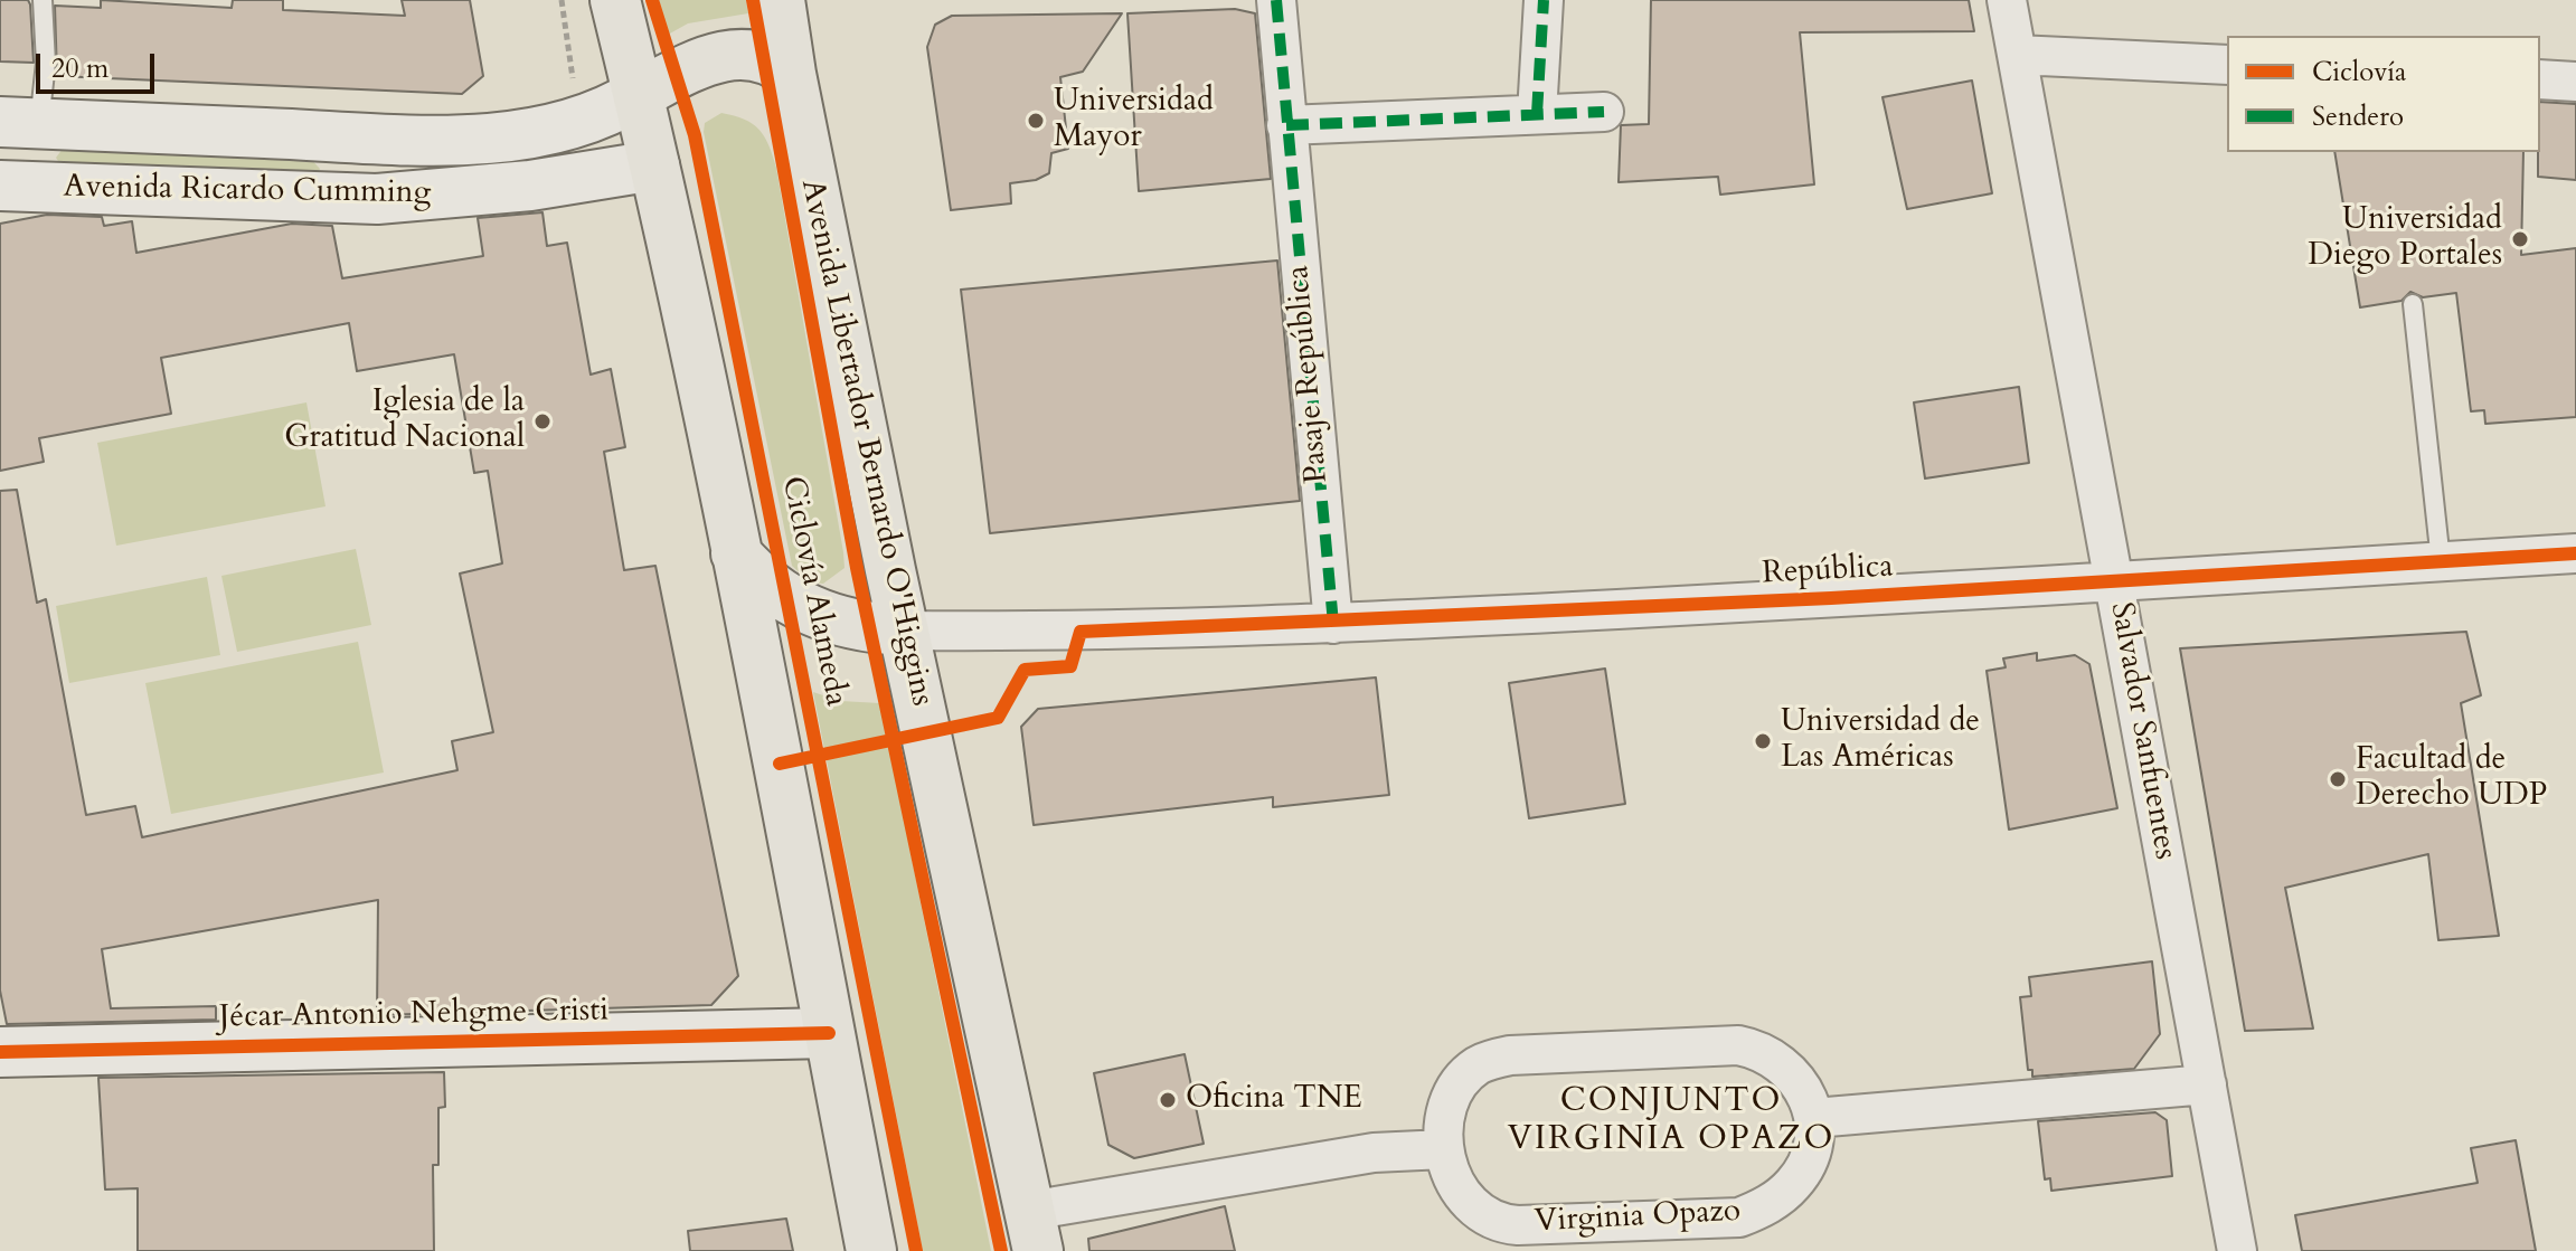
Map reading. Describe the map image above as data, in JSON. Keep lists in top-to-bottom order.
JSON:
{
  "streets": {
    "main road": ["Avenida Ricardo Cumming", "Avenida Libertador Bernardo O'Higgins", "Jécar Antonio Nehgme Cristi"],
    "street": [
      "Pasaje República",
      "República",
      "Salvador Sanfuentes",
      "Virginia Opazo"
    ],
    "cycle path": ["Ciclovía Alameda"]
  },
  "crossings": [
    ["Pasaje República", "República"],
    ["Avenida Libertador Bernardo O'Higgins", "República"],
    ["República", "Salvador Sanfuentes"]
  ],
  "districts": ["CONJUNTO VIRGINIA OPAZO"],
  "places": [
    "Universidad Mayor",
    "Universidad Diego Portales",
    "Iglesia de la Gratitud Nacional",
    "Universidad de Las Américas",
    "Facultad de Derecho UDP",
    "Oficina TNE"
  ],
  "legend": ["Ciclovía", "Sendero"],
  "scale_bar": "20 m"
}
